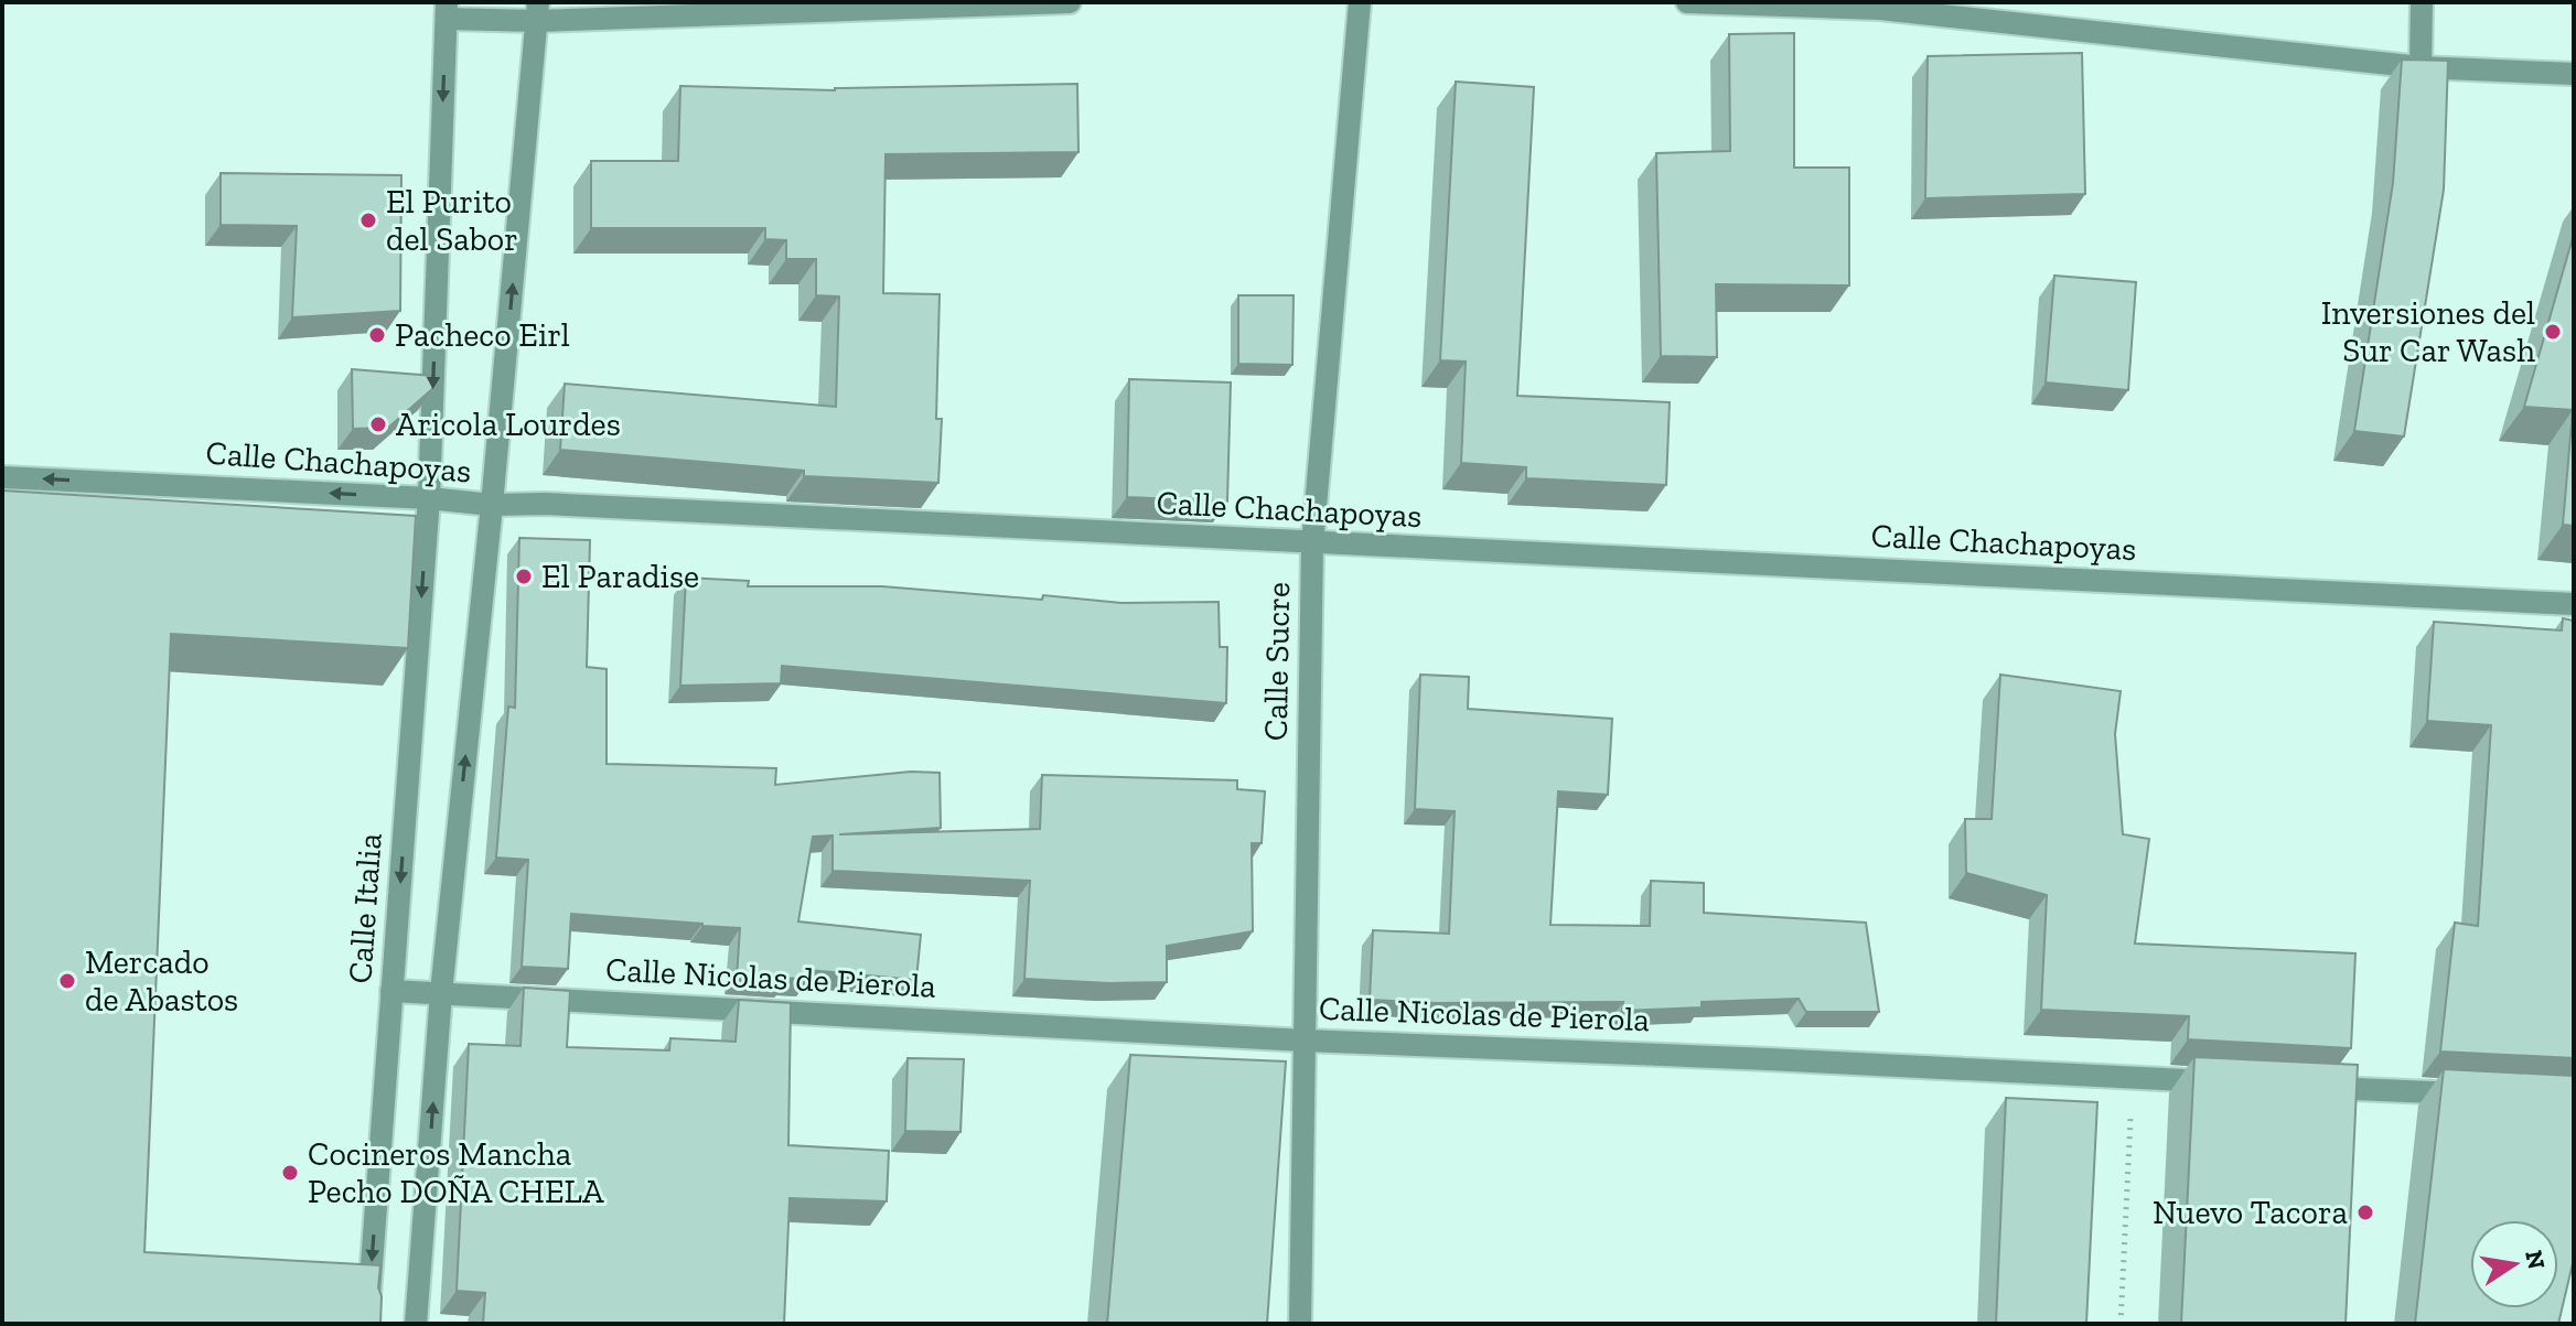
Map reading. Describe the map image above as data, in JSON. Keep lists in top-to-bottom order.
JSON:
{
  "streets": {
    "street": [
      "Calle Chachapoyas",
      "Calle Sucre",
      "Calle Italia",
      "Calle Nicolas de Pierola"
    ]
  },
  "crossings": [
    ["Calle Chachapoyas", "Calle Sucre"],
    ["Calle Chachapoyas", "Calle Italia"],
    ["Calle Sucre", "Calle Nicolas de Pierola"],
    ["Calle Italia", "Calle Nicolas de Pierola"]
  ],
  "places": [
    "El Purito del Sabor",
    "Inversiones del Sur Car Wash",
    "Pacheco Eirl",
    "Aricola Lourdes",
    "El Paradise",
    "Mercado de Abastos",
    "Cocineros Mancha Pecho DOÑA CHELA",
    "Nuevo Tacora"
  ],
  "north": "right"
}
